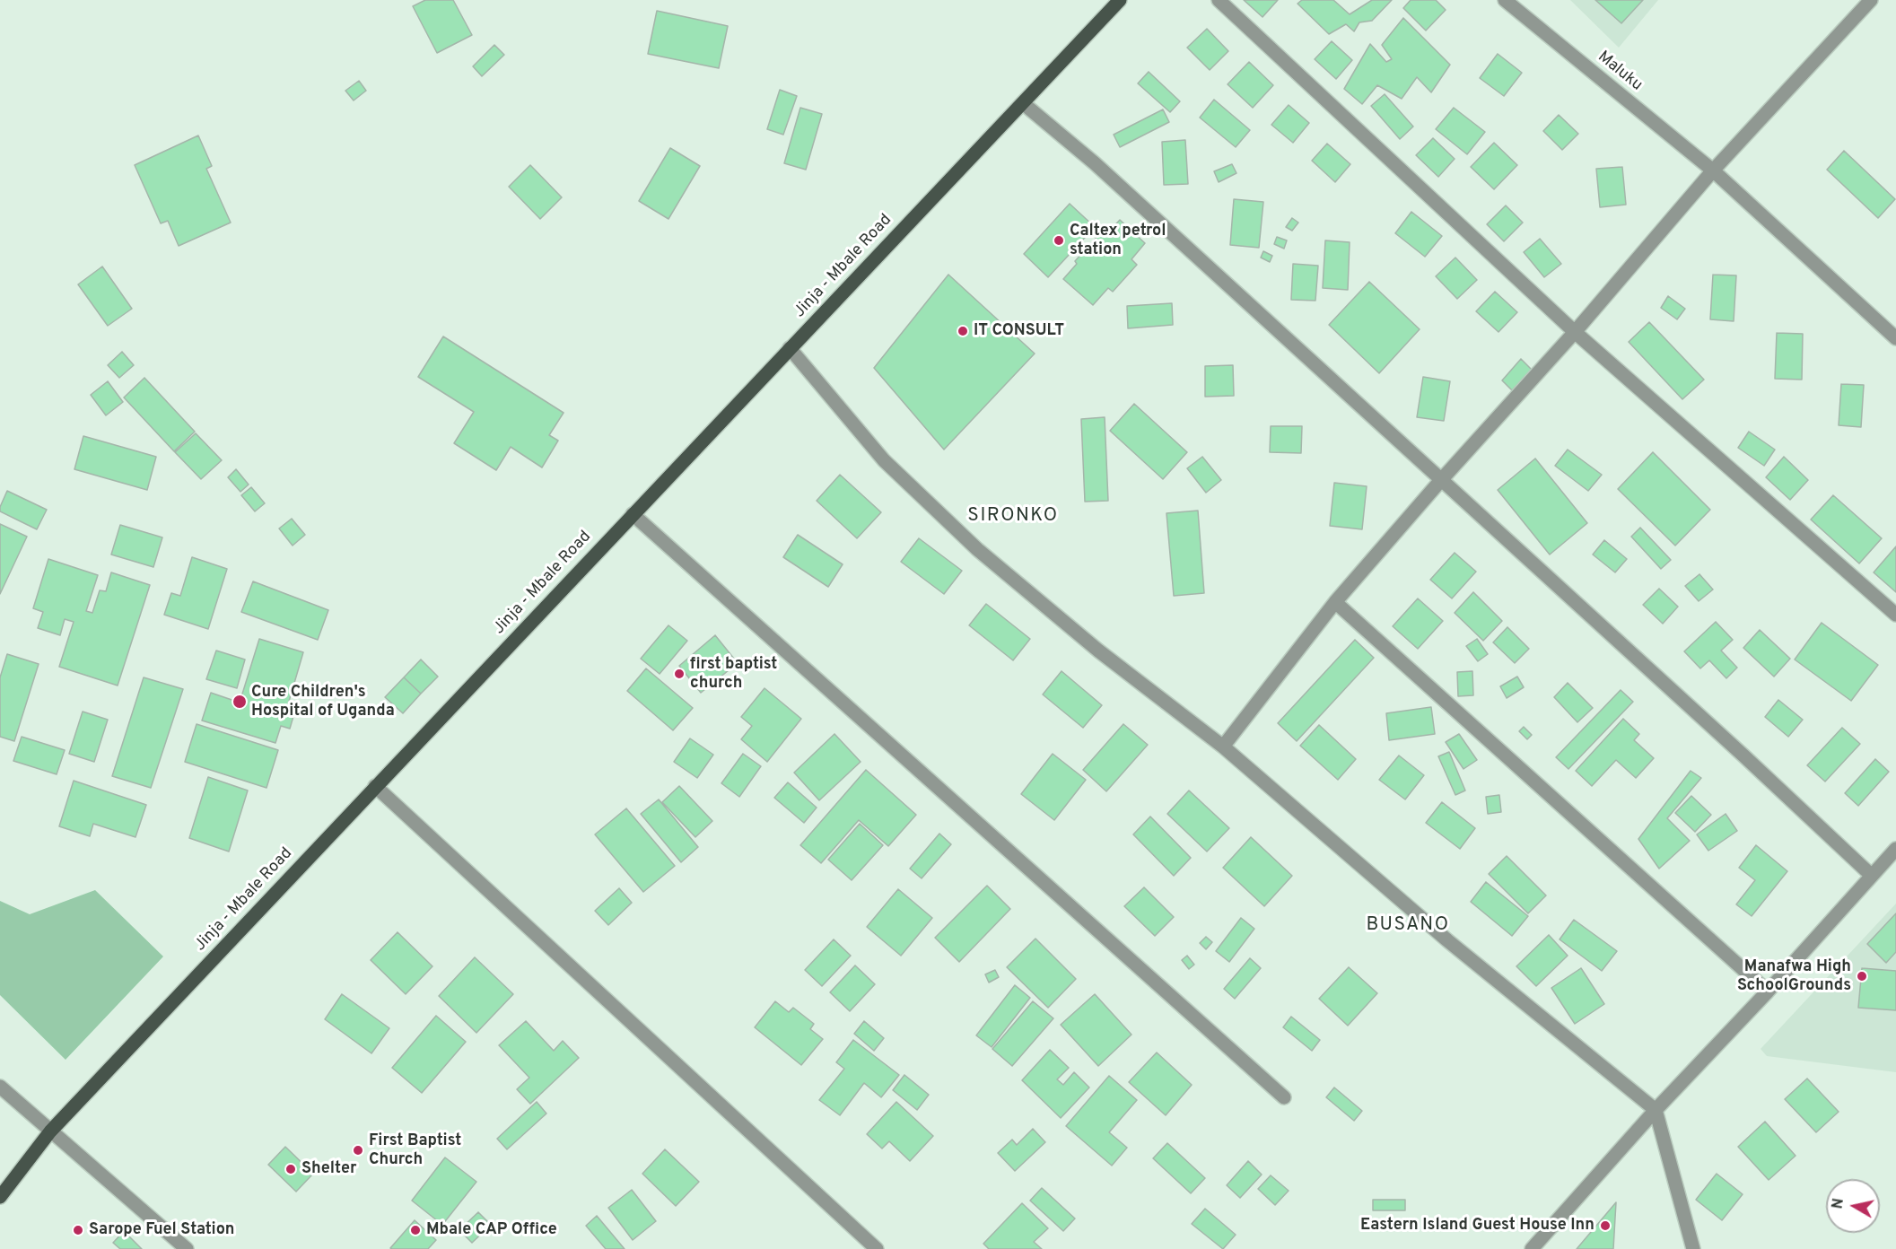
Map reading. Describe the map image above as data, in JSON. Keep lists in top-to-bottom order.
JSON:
{
  "streets": {
    "main road": ["Jinja - Mbale Road"],
    "street": ["Maluku"]
  },
  "districts": ["SIRONKO", "BUSANO"],
  "places": [
    "Caltex petrol station",
    "IT CONSULT",
    "first baptist church",
    "Cure Children's Hospital of Uganda",
    "Manafwa High SchoolGrounds",
    "First Baptist Church",
    "Shelter",
    "Eastern Island Guest House Inn",
    "Sarope Fuel Station",
    "Mbale CAP Office"
  ],
  "north": "left"
}
